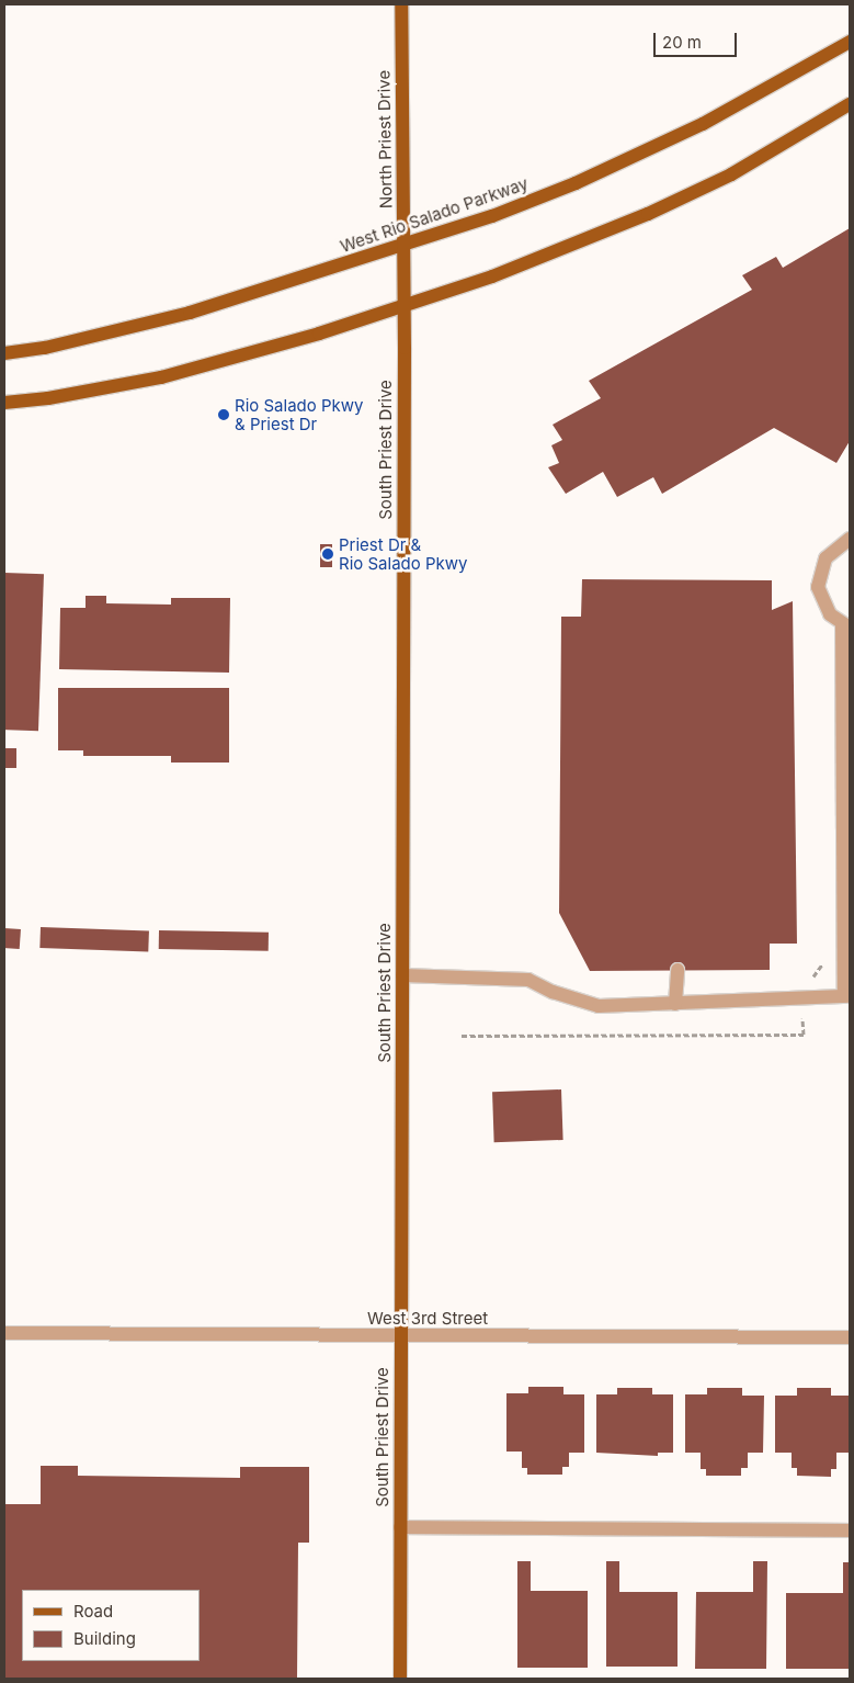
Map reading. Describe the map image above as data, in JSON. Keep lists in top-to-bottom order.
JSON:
{
  "streets": {
    "main road": ["North Priest Drive", "West Rio Salado Parkway", "South Priest Drive"],
    "street": ["West 3rd Street"]
  },
  "crossings": [
    ["North Priest Drive", "West Rio Salado Parkway"],
    ["North Priest Drive", "South Priest Drive"],
    ["South Priest Drive", "West 3rd Street"]
  ],
  "places": ["Rio Salado Pkwy & Priest Dr", "Priest Dr & Rio Salado Pkwy"],
  "legend": ["Road", "Building"],
  "scale_bar": "20 m"
}
